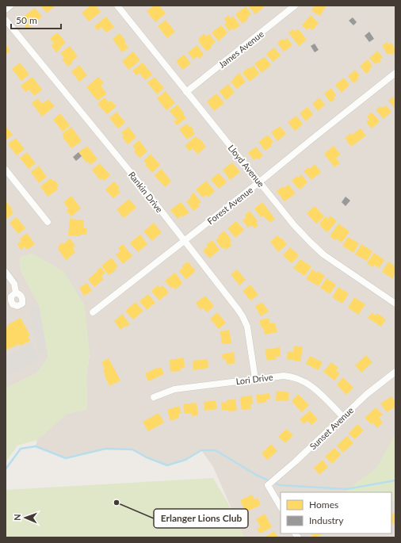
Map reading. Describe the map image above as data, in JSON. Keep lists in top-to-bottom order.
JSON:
{
  "streets": {
    "street": [
      "James Avenue",
      "Lloyd Avenue",
      "Rankin Drive",
      "Forest Avenue",
      "Lori Drive",
      "Sunset Avenue"
    ]
  },
  "crossings": [
    ["James Avenue", "Lloyd Avenue"],
    ["Lloyd Avenue", "Forest Avenue"],
    ["Rankin Drive", "Forest Avenue"],
    ["Rankin Drive", "Lori Drive"],
    ["Lori Drive", "Sunset Avenue"]
  ],
  "places": ["Erlanger Lions Club"],
  "legend": ["Homes", "Industry"],
  "scale_bar": "50 m",
  "north": "left"
}
